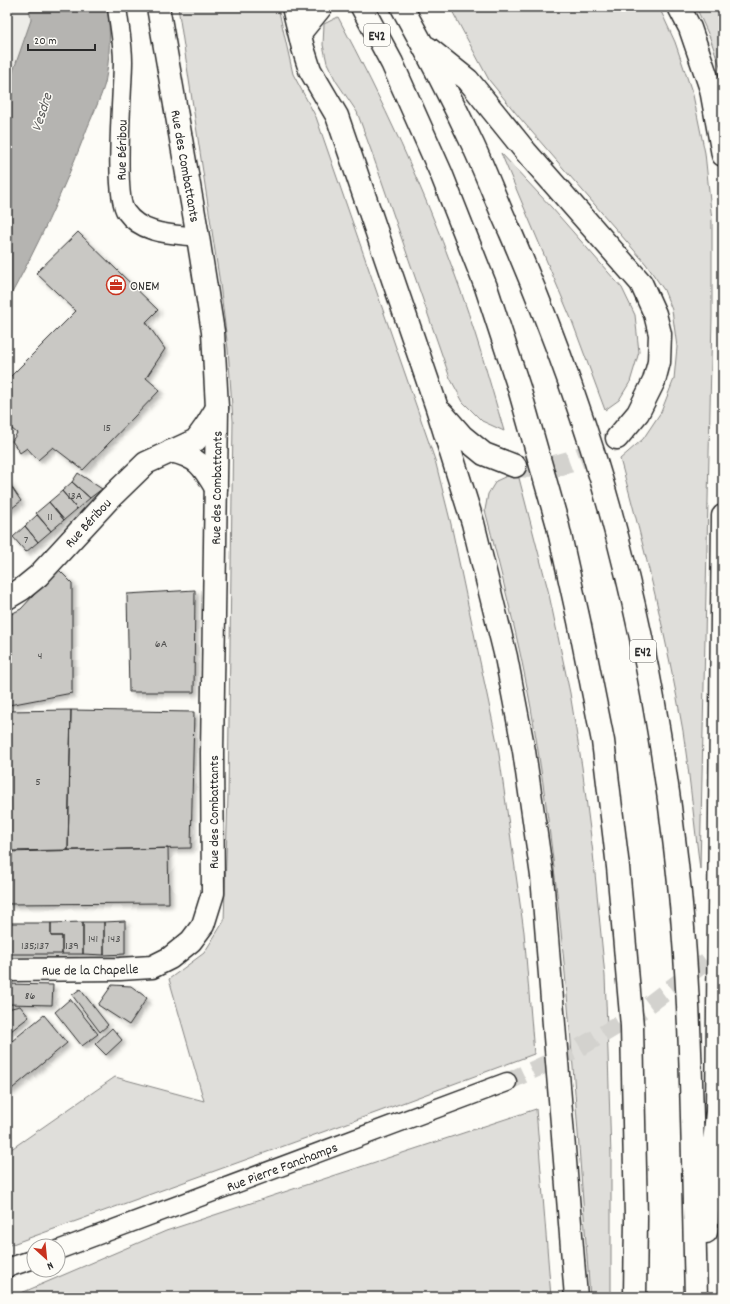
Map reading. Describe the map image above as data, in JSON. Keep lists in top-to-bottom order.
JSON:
{
  "streets": {
    "main road": [
      "E42",
      "Rue Béribou",
      "Rue des Combattants",
      "Rue de la Chapelle"
    ],
    "street": ["Rue Pierre Fanchamps"]
  },
  "crossings": [
    ["Rue Béribou", "Rue des Combattants"],
    ["Rue des Combattants", "Rue de la Chapelle"]
  ],
  "water": ["Vesdre"],
  "places": {
    "office": ["ONEM"]
  },
  "house_numbers": [
    "15",
    "13A",
    "11",
    "7",
    "6A",
    "4",
    "5",
    "141",
    "143",
    "135;137",
    "139",
    "86"
  ],
  "scale_bar": "20 m",
  "north": "bottom right"
}
